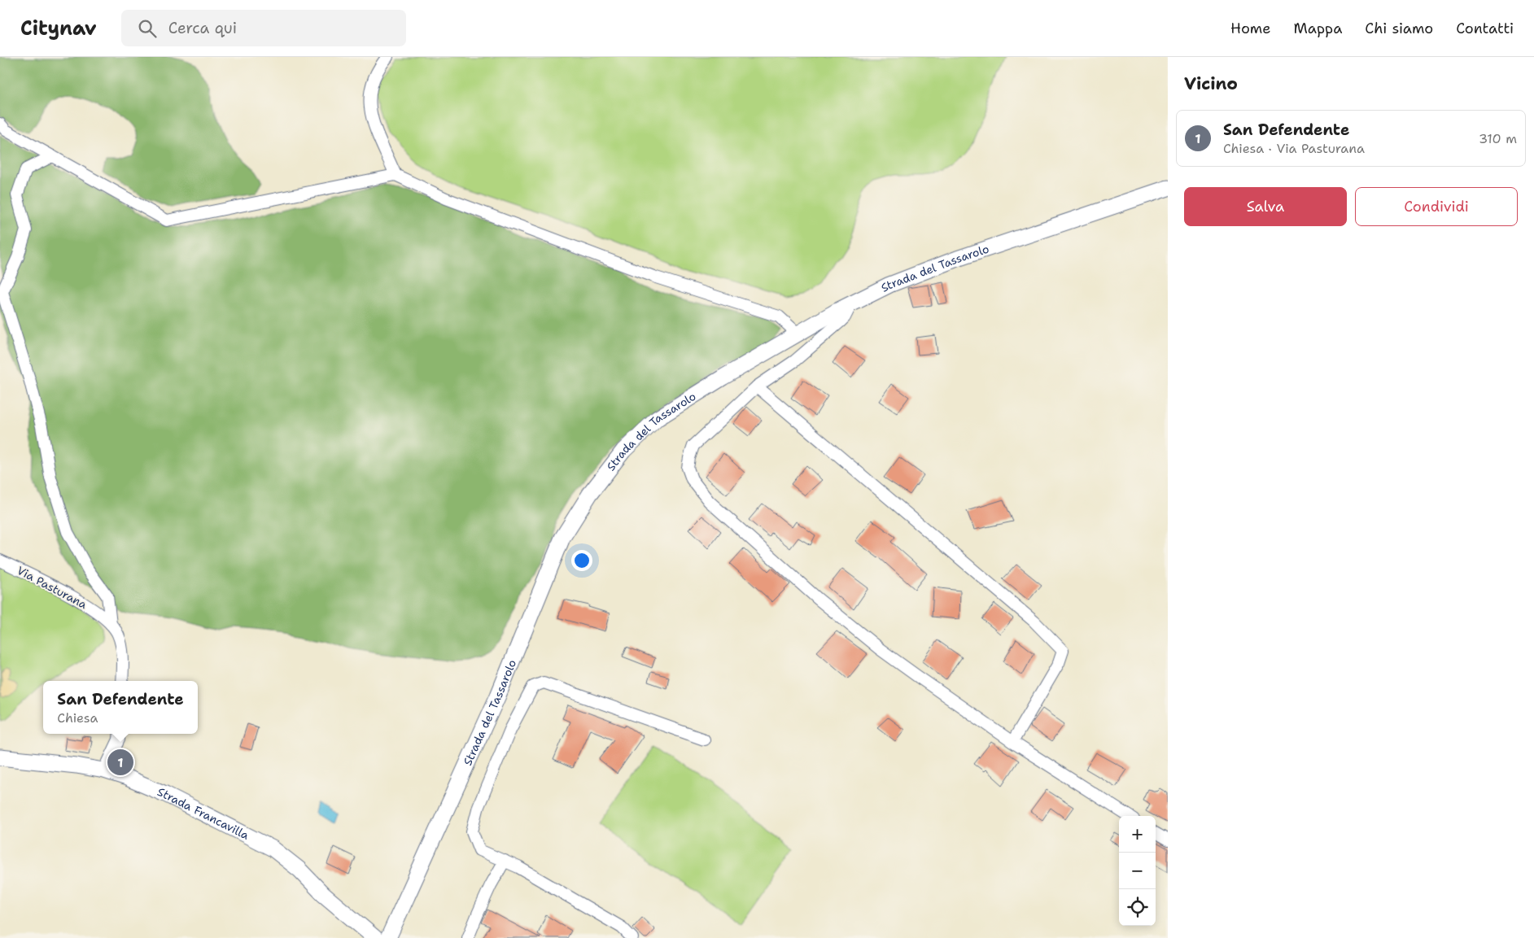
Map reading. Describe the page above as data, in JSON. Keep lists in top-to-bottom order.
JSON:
{
  "streets": {
    "main road": ["Strada del Tassarolo", "Strada Francavilla"],
    "street": ["Via Pasturana"]
  },
  "page": {
    "header": "Citynav",
    "search": "Cerca qui",
    "nav": [
      "Home",
      "Mappa",
      "Chi siamo",
      "Contatti"
    ],
    "heading": "Vicino",
    "list": [
      {
        "mark": "1",
        "name": "San Defendente",
        "note": "Chiesa · Via Pasturana",
        "value": "310 m"
      }
    ],
    "buttons": ["Salva", "Condividi"],
    "popup": ["San Defendente", "Chiesa"],
    "pins": "1",
    "map_buttons": ["+", "−"]
  }
}
